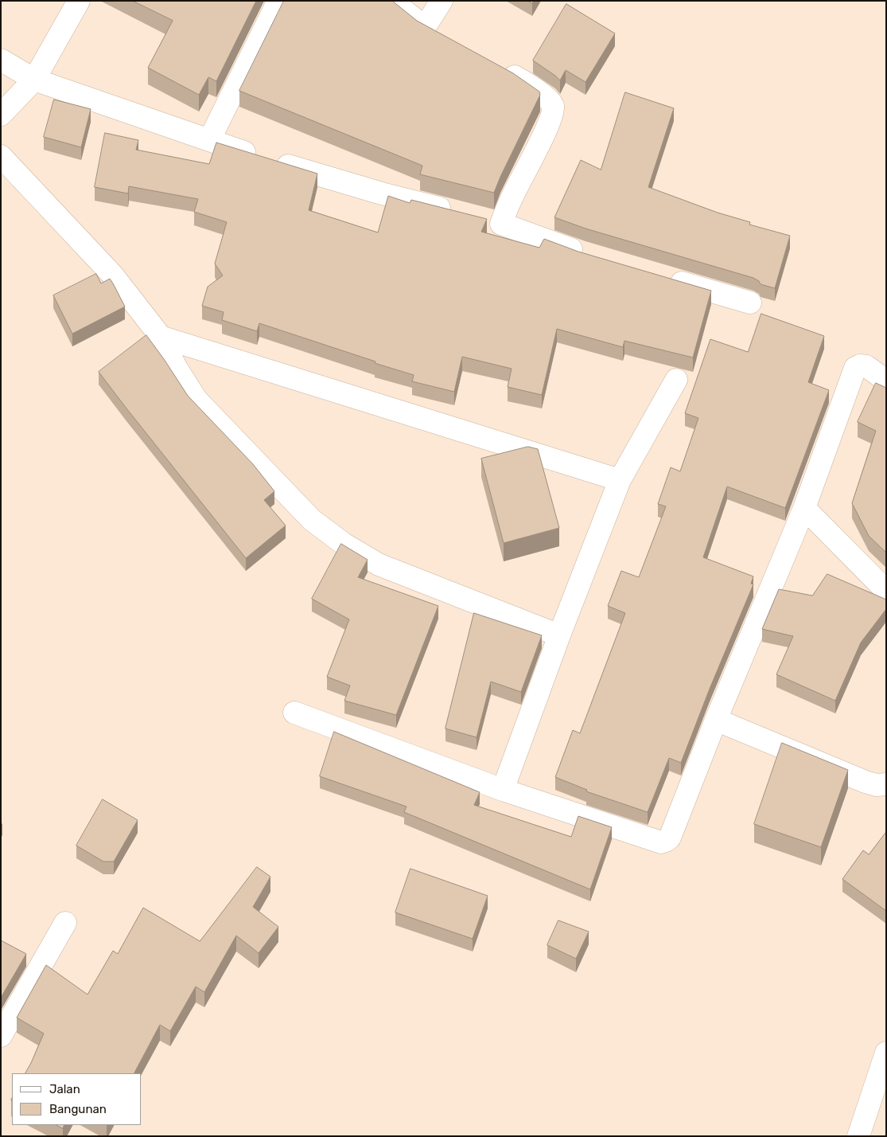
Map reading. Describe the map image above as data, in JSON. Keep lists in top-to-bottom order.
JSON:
{
  "legend": ["Jalan", "Bangunan"]
}
